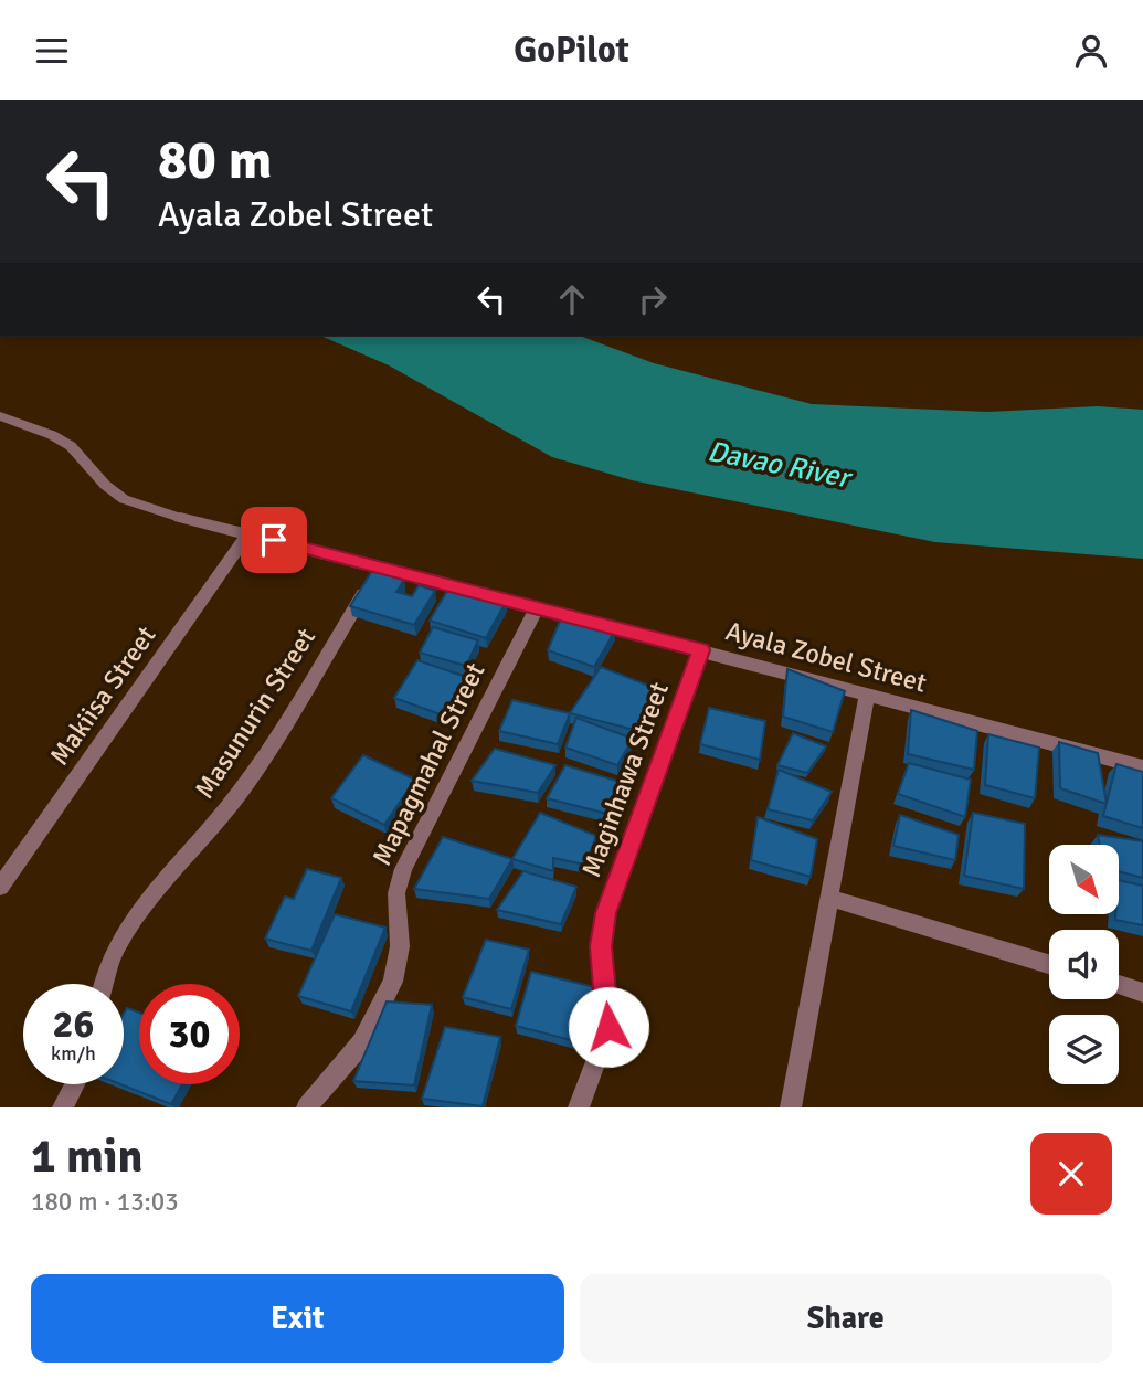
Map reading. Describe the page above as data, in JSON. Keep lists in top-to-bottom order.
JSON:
{
  "streets": {
    "street": [
      "Ayala Zobel Street",
      "Makiisa Street",
      "Masunurin Street",
      "Mapagmahal Street",
      "Maginhawa Street"
    ]
  },
  "crossings": [
    ["Ayala Zobel Street", "Makiisa Street"],
    ["Ayala Zobel Street", "Masunurin Street"],
    ["Ayala Zobel Street", "Mapagmahal Street"],
    ["Ayala Zobel Street", "Maginhawa Street"]
  ],
  "water": ["Davao River"],
  "north": "bottom right",
  "page": {
    "header": "GoPilot",
    "turn": ["80 m", "Ayala Zobel Street"],
    "speed": "26 km/h",
    "limit": "30",
    "heading": ["1 min", "180 m · 13:03"],
    "buttons": ["Exit", "Share"]
  }
}
